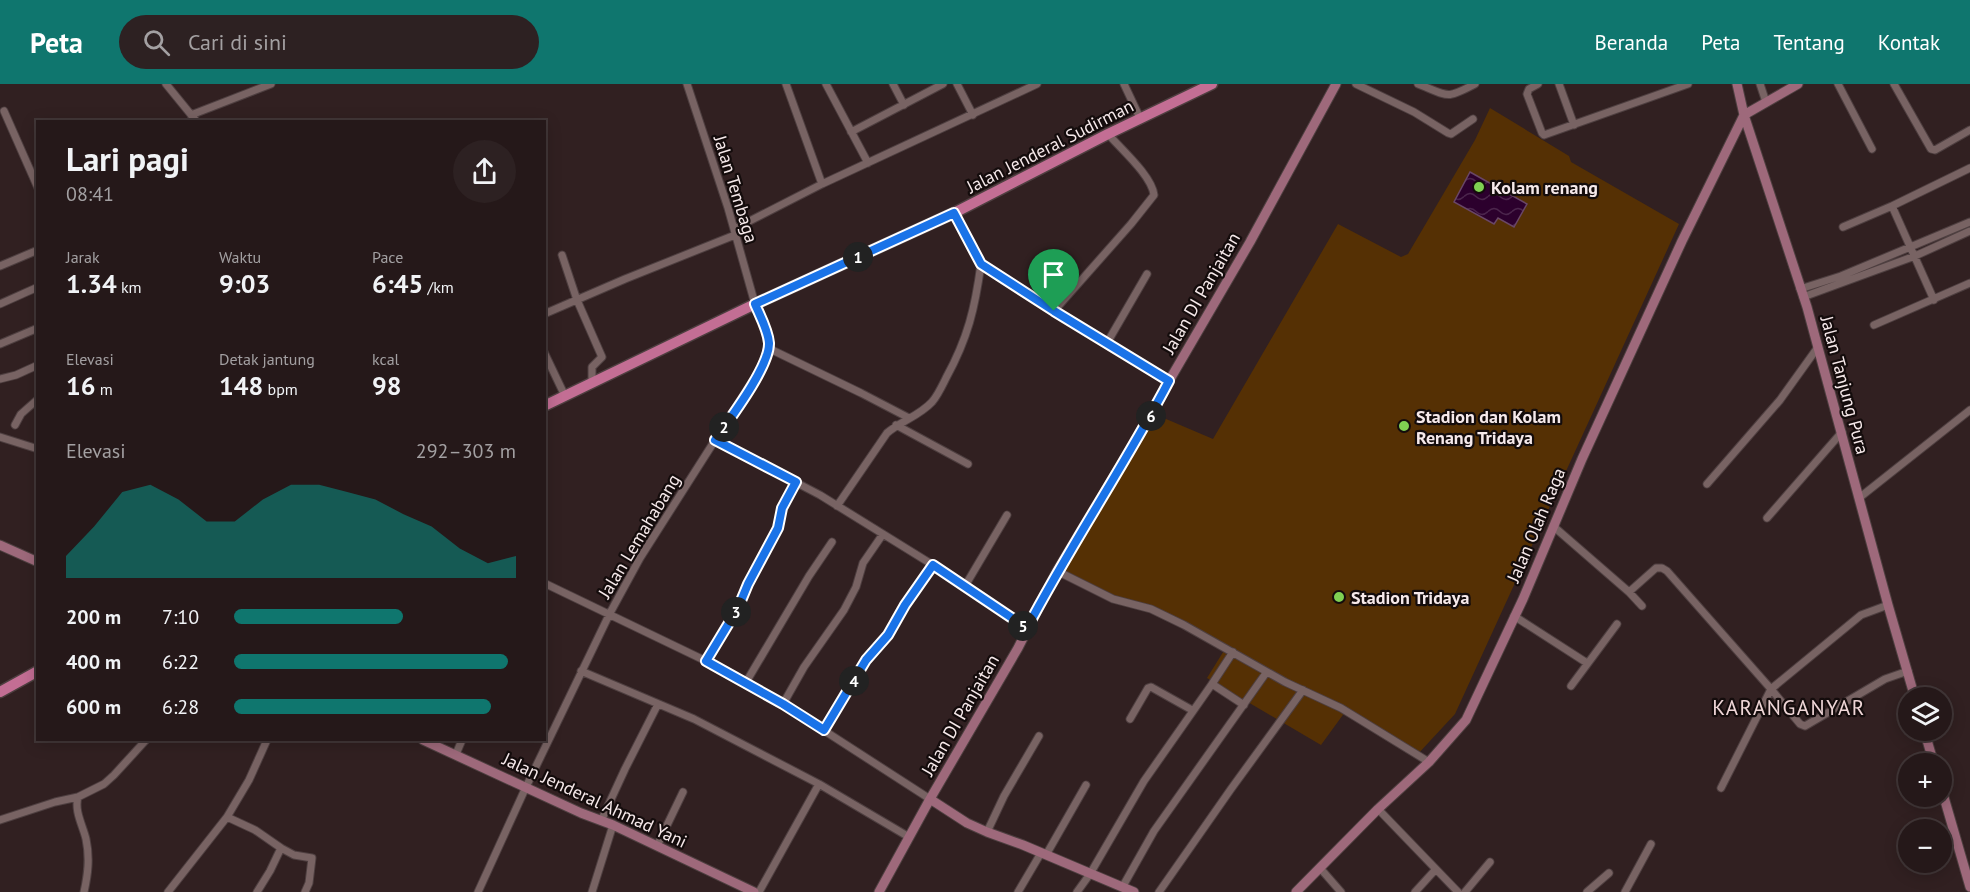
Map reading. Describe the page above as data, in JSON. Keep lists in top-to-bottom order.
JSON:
{
  "streets": {
    "main road": ["Jalan Jenderal Sudirman"],
    "street": [
      "Jalan Tembaga",
      "Jalan DI Panjaitan",
      "Jalan Tanjung Pura",
      "Jalan Olah Raga",
      "Jalan Lemahabang",
      "Jalan Jenderal Ahmad Yani"
    ]
  },
  "crossings": [
    ["Jalan Jenderal Sudirman", "Jalan Tembaga"],
    ["Jalan Tanjung Pura", "Jalan Olah Raga"],
    ["Jalan Lemahabang", "Jalan Jenderal Ahmad Yani"]
  ],
  "districts": ["KARANGANYAR"],
  "places": ["Kolam renang", "Stadion dan Kolam Renang Tridaya", "Stadion Tridaya"],
  "page": {
    "header": "Peta",
    "search": "Cari di sini",
    "nav": [
      "Beranda",
      "Peta",
      "Tentang",
      "Kontak"
    ],
    "heading": ["Lari pagi", "08:41"],
    "stats": [
      ["Jarak", "1.34 km"],
      ["Waktu", "9:03"],
      ["Pace", "6:45 /km"],
      ["Elevasi", "16 m"],
      ["Detak jantung", "148 bpm"],
      ["kcal", "98"]
    ],
    "pins": [
      "1",
      "6",
      "2",
      "3",
      "5",
      "4"
    ],
    "chart": ["Elevasi", "292–303 m"],
    "list": [
      {
        "name": "200 m",
        "note": "7:10"
      },
      {
        "name": "400 m",
        "note": "6:22"
      },
      {
        "name": "600 m",
        "note": "6:28"
      }
    ],
    "map_buttons": ["+", "−"]
  }
}
